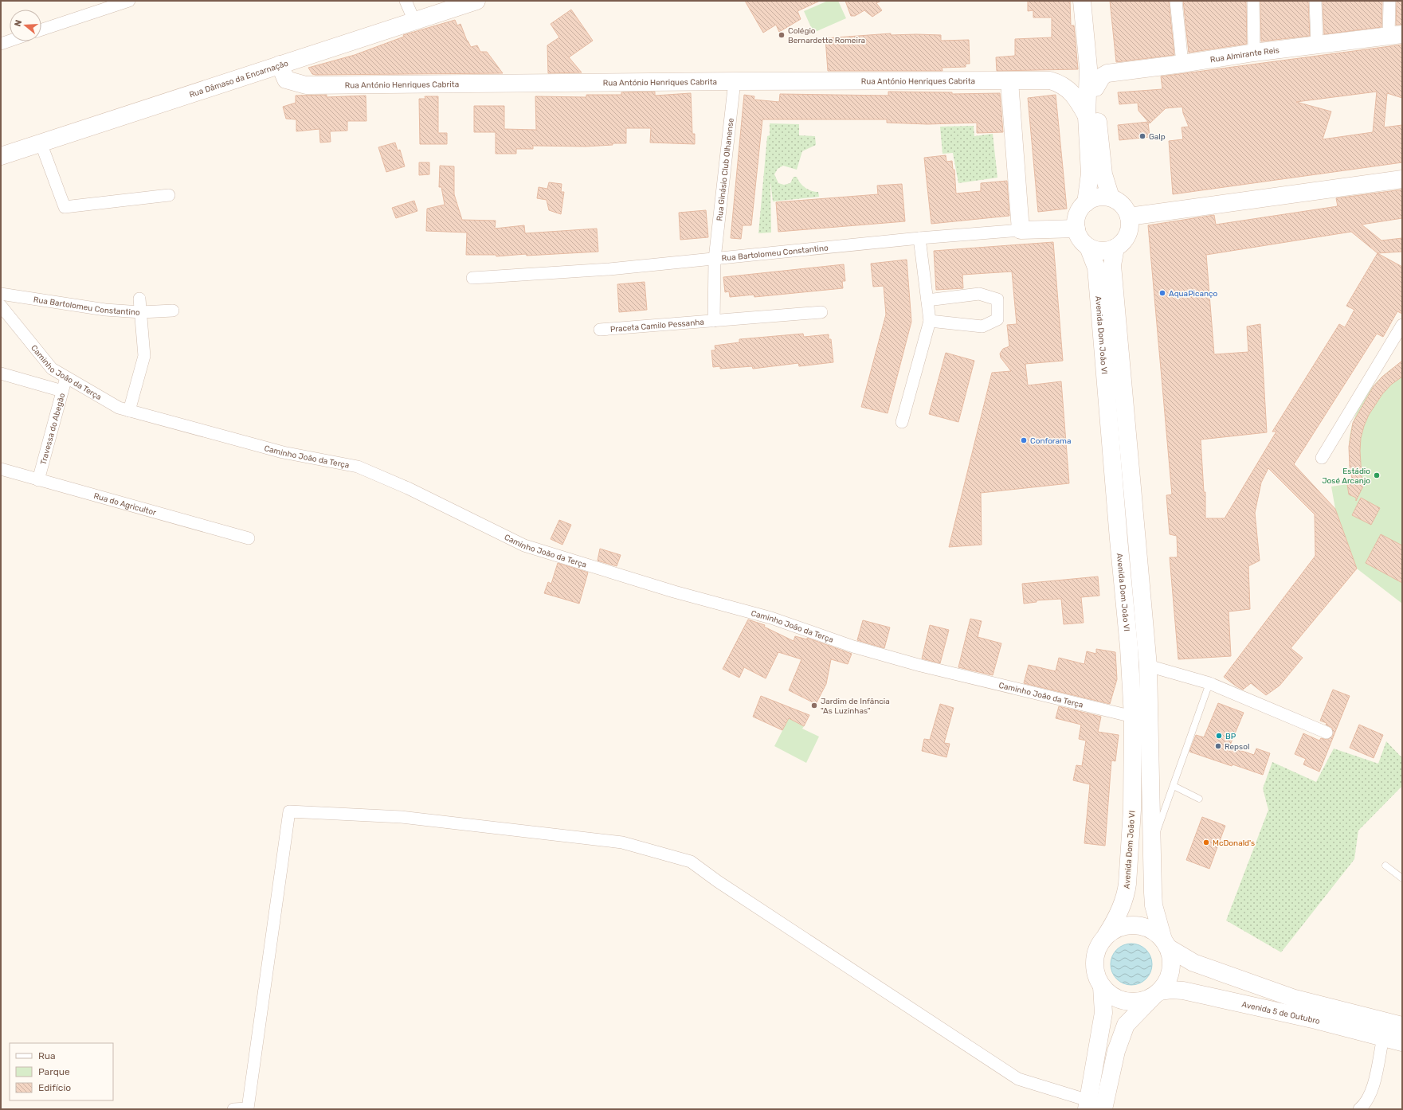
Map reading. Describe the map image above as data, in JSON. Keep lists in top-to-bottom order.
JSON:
{
  "streets": {
    "main road": [
      "Rua Almirante Reis",
      "Rua Dâmaso da Encarnação",
      "Rua António Henriques Cabrita",
      "Rua Bartolomeu Constantino",
      "Avenida Dom João VI",
      "Avenida 5 de Outubro"
    ],
    "street": [
      "Rua Ginásio Club Olhanense",
      "Praceta Camilo Pessanha",
      "Caminho João da Terça",
      "Travessa do Abegão",
      "Rua do Agricultor"
    ]
  },
  "crossings": [
    ["Rua Dâmaso da Encarnação", "Rua António Henriques Cabrita"],
    ["Rua António Henriques Cabrita", "Rua Ginásio Club Olhanense"],
    ["Rua Ginásio Club Olhanense", "Rua Bartolomeu Constantino"],
    ["Rua Ginásio Club Olhanense", "Praceta Camilo Pessanha"],
    ["Rua Bartolomeu Constantino", "Praceta Camilo Pessanha"],
    ["Rua Bartolomeu Constantino", "Avenida Dom João VI"],
    ["Avenida Dom João VI", "Caminho João da Terça"],
    ["Avenida Dom João VI", "Avenida 5 de Outubro"],
    ["Caminho João da Terça", "Travessa do Abegão"],
    ["Travessa do Abegão", "Rua do Agricultor"]
  ],
  "places": [
    "Colégio Bernardette Romeira",
    "Galp",
    "AquaPicanço",
    "Conforama",
    "Estádio José Arcanjo",
    "Jardim de Infância \"As Luzinhas\"",
    "BP",
    "Repsol",
    "McDonald's"
  ],
  "legend": ["Rua", "Parque", "Edifício"],
  "north": "left"
}
